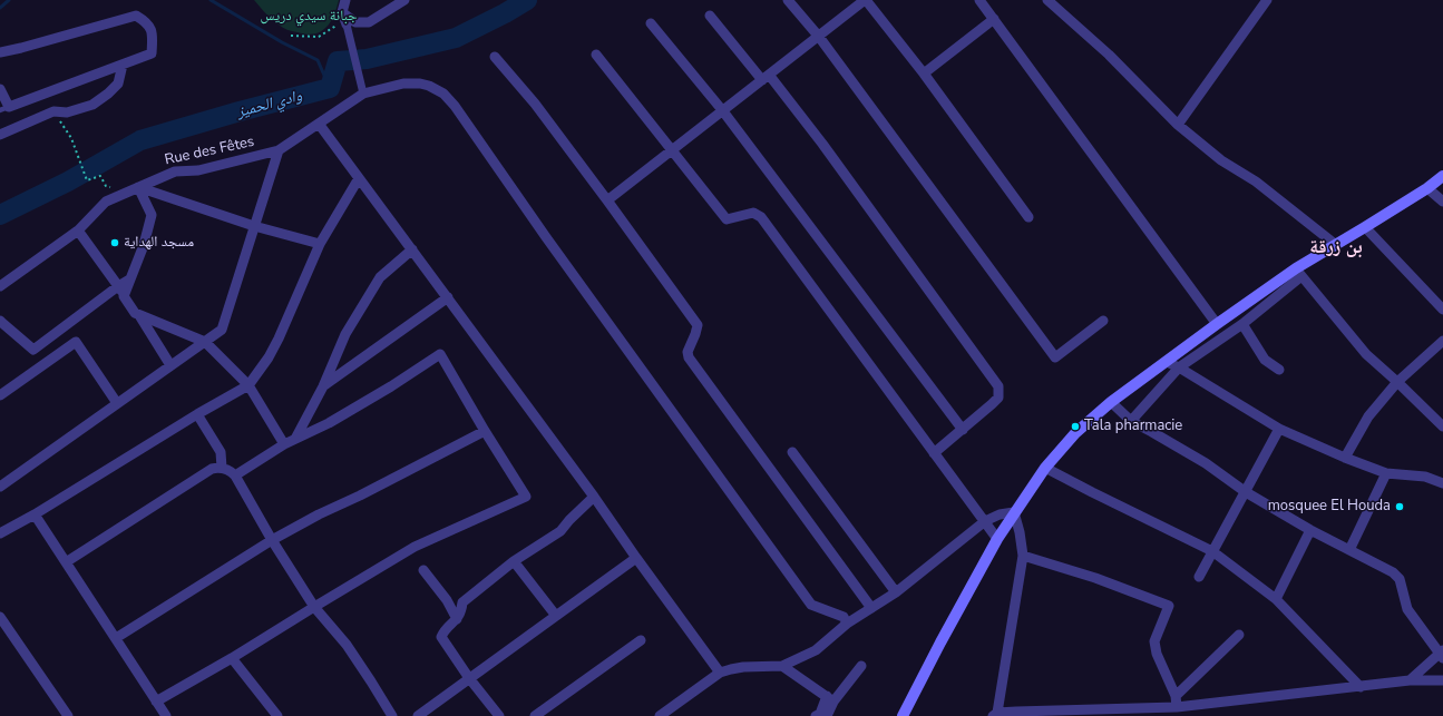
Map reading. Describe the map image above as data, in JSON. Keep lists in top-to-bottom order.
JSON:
{
  "streets": {
    "street": ["Rue des Fêtes"]
  },
  "districts": ["بن زرقة"],
  "water": ["وادي الحميز"],
  "parks": ["جبانة سيدي دريس"],
  "places": ["مسجد الهداية", "Tala pharmacie", "mosquee El Houda"]
}
